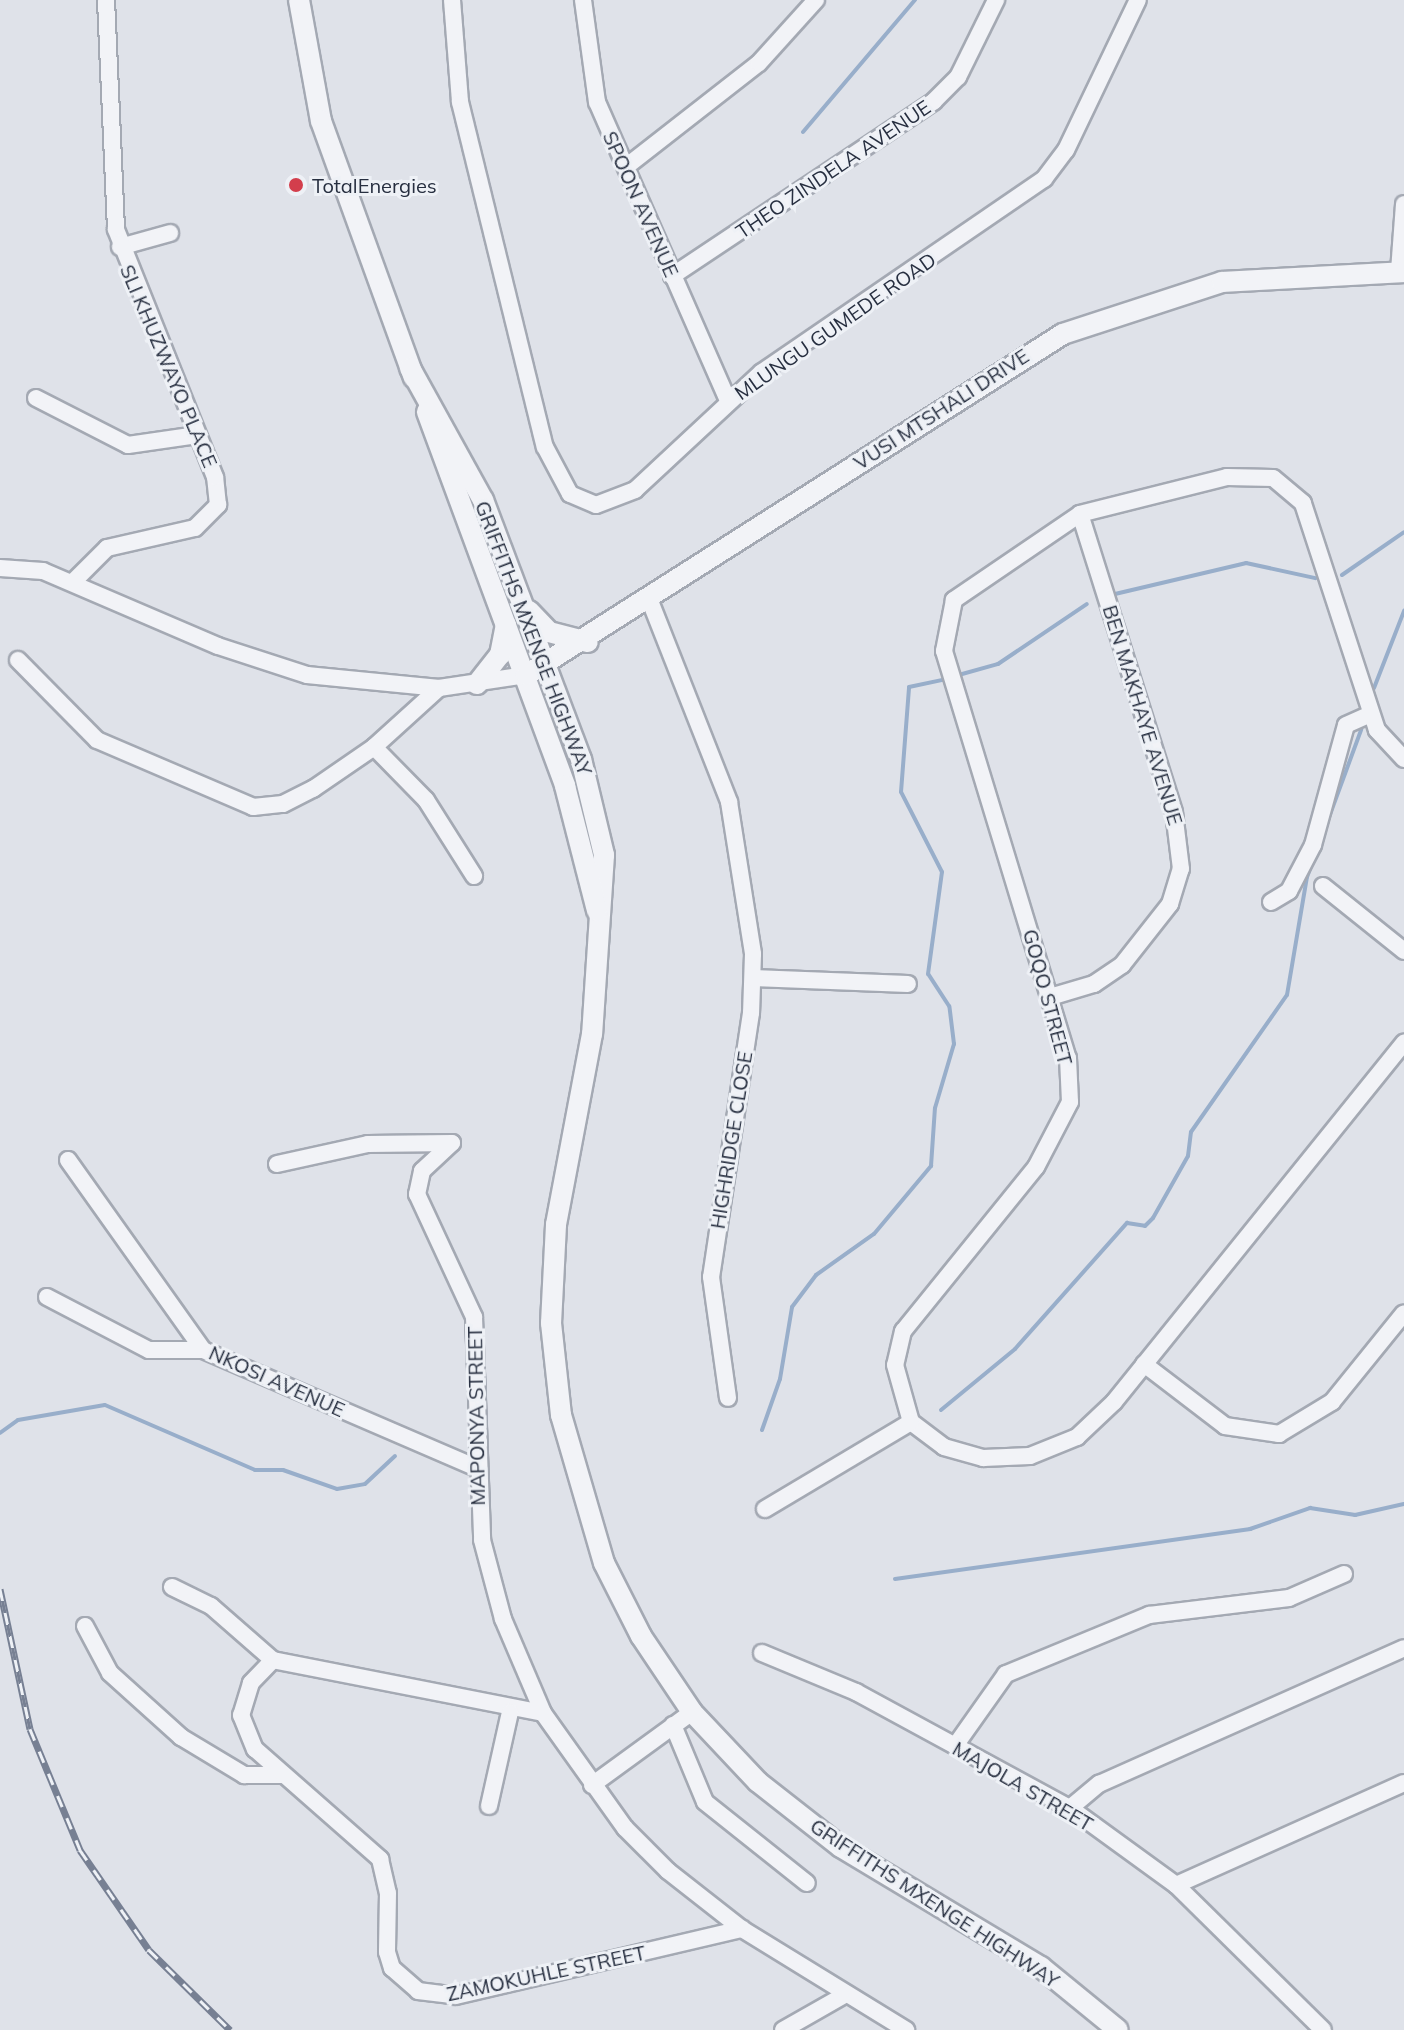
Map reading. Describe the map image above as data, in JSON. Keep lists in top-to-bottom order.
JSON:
{
  "streets": {
    "street": [
      "THEO ZINDELA AVENUE",
      "SPOON AVENUE",
      "MLUNGU GUMEDE ROAD",
      "SLI KHUZWAYO PLACE",
      "VUSI MTSHALI DRIVE",
      "GRIFFITHS MXENGE HIGHWAY",
      "BEN MAKHAYE AVENUE",
      "GOQO STREET",
      "HIGHRIDGE CLOSE",
      "NKOSI AVENUE",
      "MAPONYA STREET",
      "MAJOLA STREET",
      "ZAMOKUHLE STREET"
    ]
  },
  "crossings": [
    ["THEO ZINDELA AVENUE", "SPOON AVENUE"],
    ["SPOON AVENUE", "MLUNGU GUMEDE ROAD"],
    ["VUSI MTSHALI DRIVE", "GRIFFITHS MXENGE HIGHWAY"],
    ["VUSI MTSHALI DRIVE", "HIGHRIDGE CLOSE"],
    ["BEN MAKHAYE AVENUE", "GOQO STREET"],
    ["NKOSI AVENUE", "MAPONYA STREET"],
    ["MAPONYA STREET", "ZAMOKUHLE STREET"]
  ],
  "places": ["TotalEnergies"]
}
